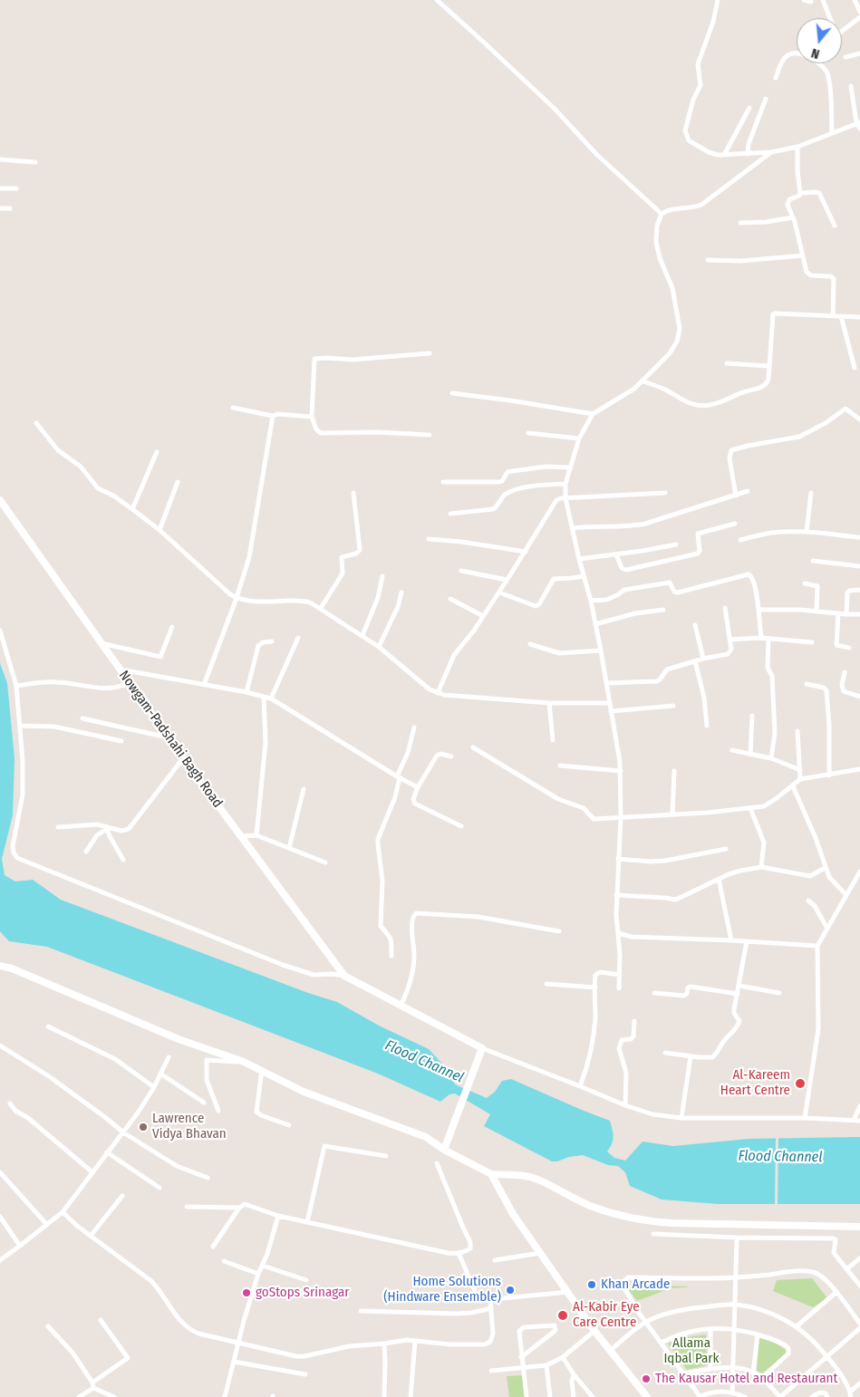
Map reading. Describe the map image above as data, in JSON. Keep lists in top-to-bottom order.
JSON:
{
  "streets": {
    "main road": ["Nowgam-Padshahi Bagh Road"]
  },
  "water": ["Flood Channel"],
  "parks": ["Allama Iqbal Park"],
  "places": [
    "Al-Kareem Heart Centre",
    "Lawrence Vidya Bhavan",
    "Khan Arcade",
    "Home Solutions (Hindware Ensemble)",
    "goStops Srinagar",
    "Al-Kabir Eye Care Centre",
    "The Kausar Hotel and Restaurant"
  ],
  "north": "bottom"
}
